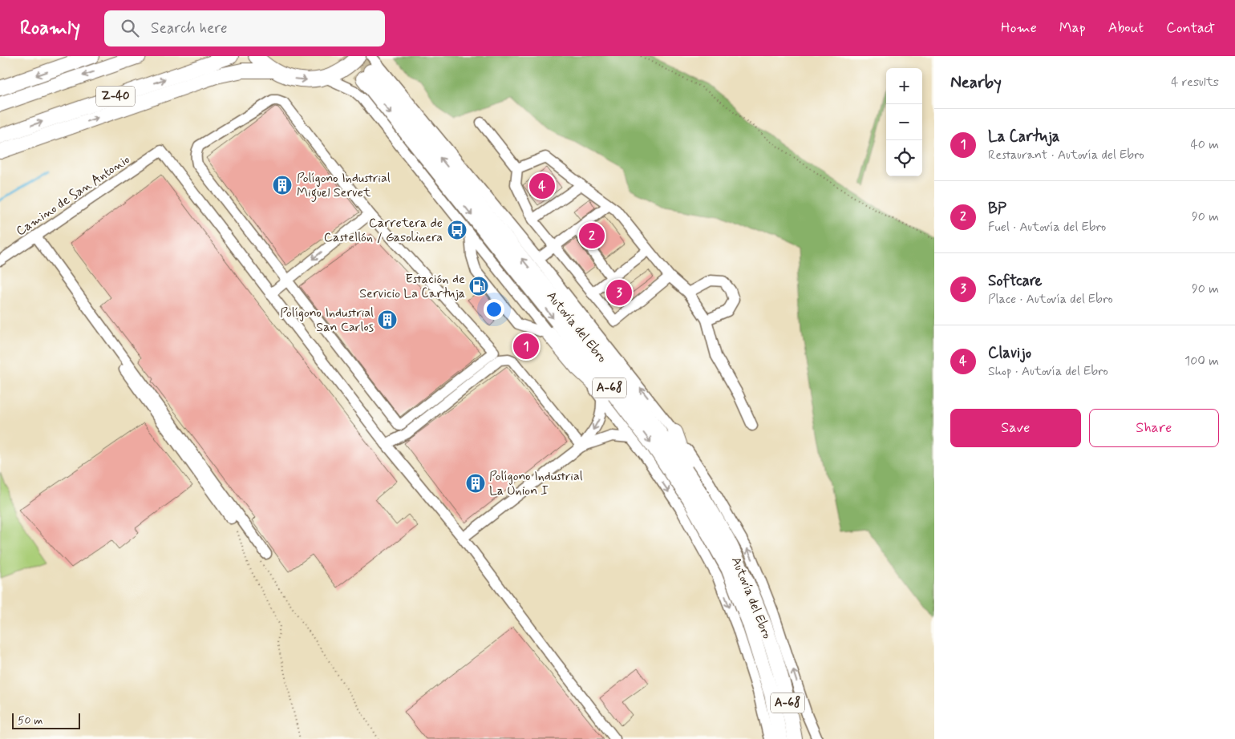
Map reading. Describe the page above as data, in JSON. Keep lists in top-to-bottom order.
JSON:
{
  "streets": {
    "highway": ["Z-40", "Autovía del Ebro", "A-68"],
    "street": ["Camino de San Antonio"]
  },
  "places": {
    "building": ["Polígono Industrial Miguel Servet", "Polígono Industrial San Carlos", "Polígono Industrial La Union I"],
    "bus stop": ["Carretera de Castellón / Gasolinera"],
    "fuel station": ["Estación de Servicio La Cartuja"]
  },
  "scale_bar": "50 m",
  "page": {
    "header": "Roamly",
    "search": "Search here",
    "nav": [
      "Home",
      "Map",
      "About",
      "Contact"
    ],
    "heading": ["Nearby", "4 results"],
    "map_buttons": ["+", "−"],
    "list": [
      {
        "mark": "1",
        "name": "La Cartuja",
        "note": "Restaurant · Autovía del Ebro",
        "value": "40 m"
      },
      {
        "mark": "2",
        "name": "BP",
        "note": "Fuel · Autovía del Ebro",
        "value": "90 m"
      },
      {
        "mark": "3",
        "name": "Softcare",
        "note": "Place · Autovía del Ebro",
        "value": "90 m"
      },
      {
        "mark": "4",
        "name": "Clavijo",
        "note": "Shop · Autovía del Ebro",
        "value": "100 m"
      }
    ],
    "pins": [
      "4",
      "2",
      "3",
      "1"
    ],
    "buttons": ["Save", "Share"],
    "scale": "50 m"
  }
}
